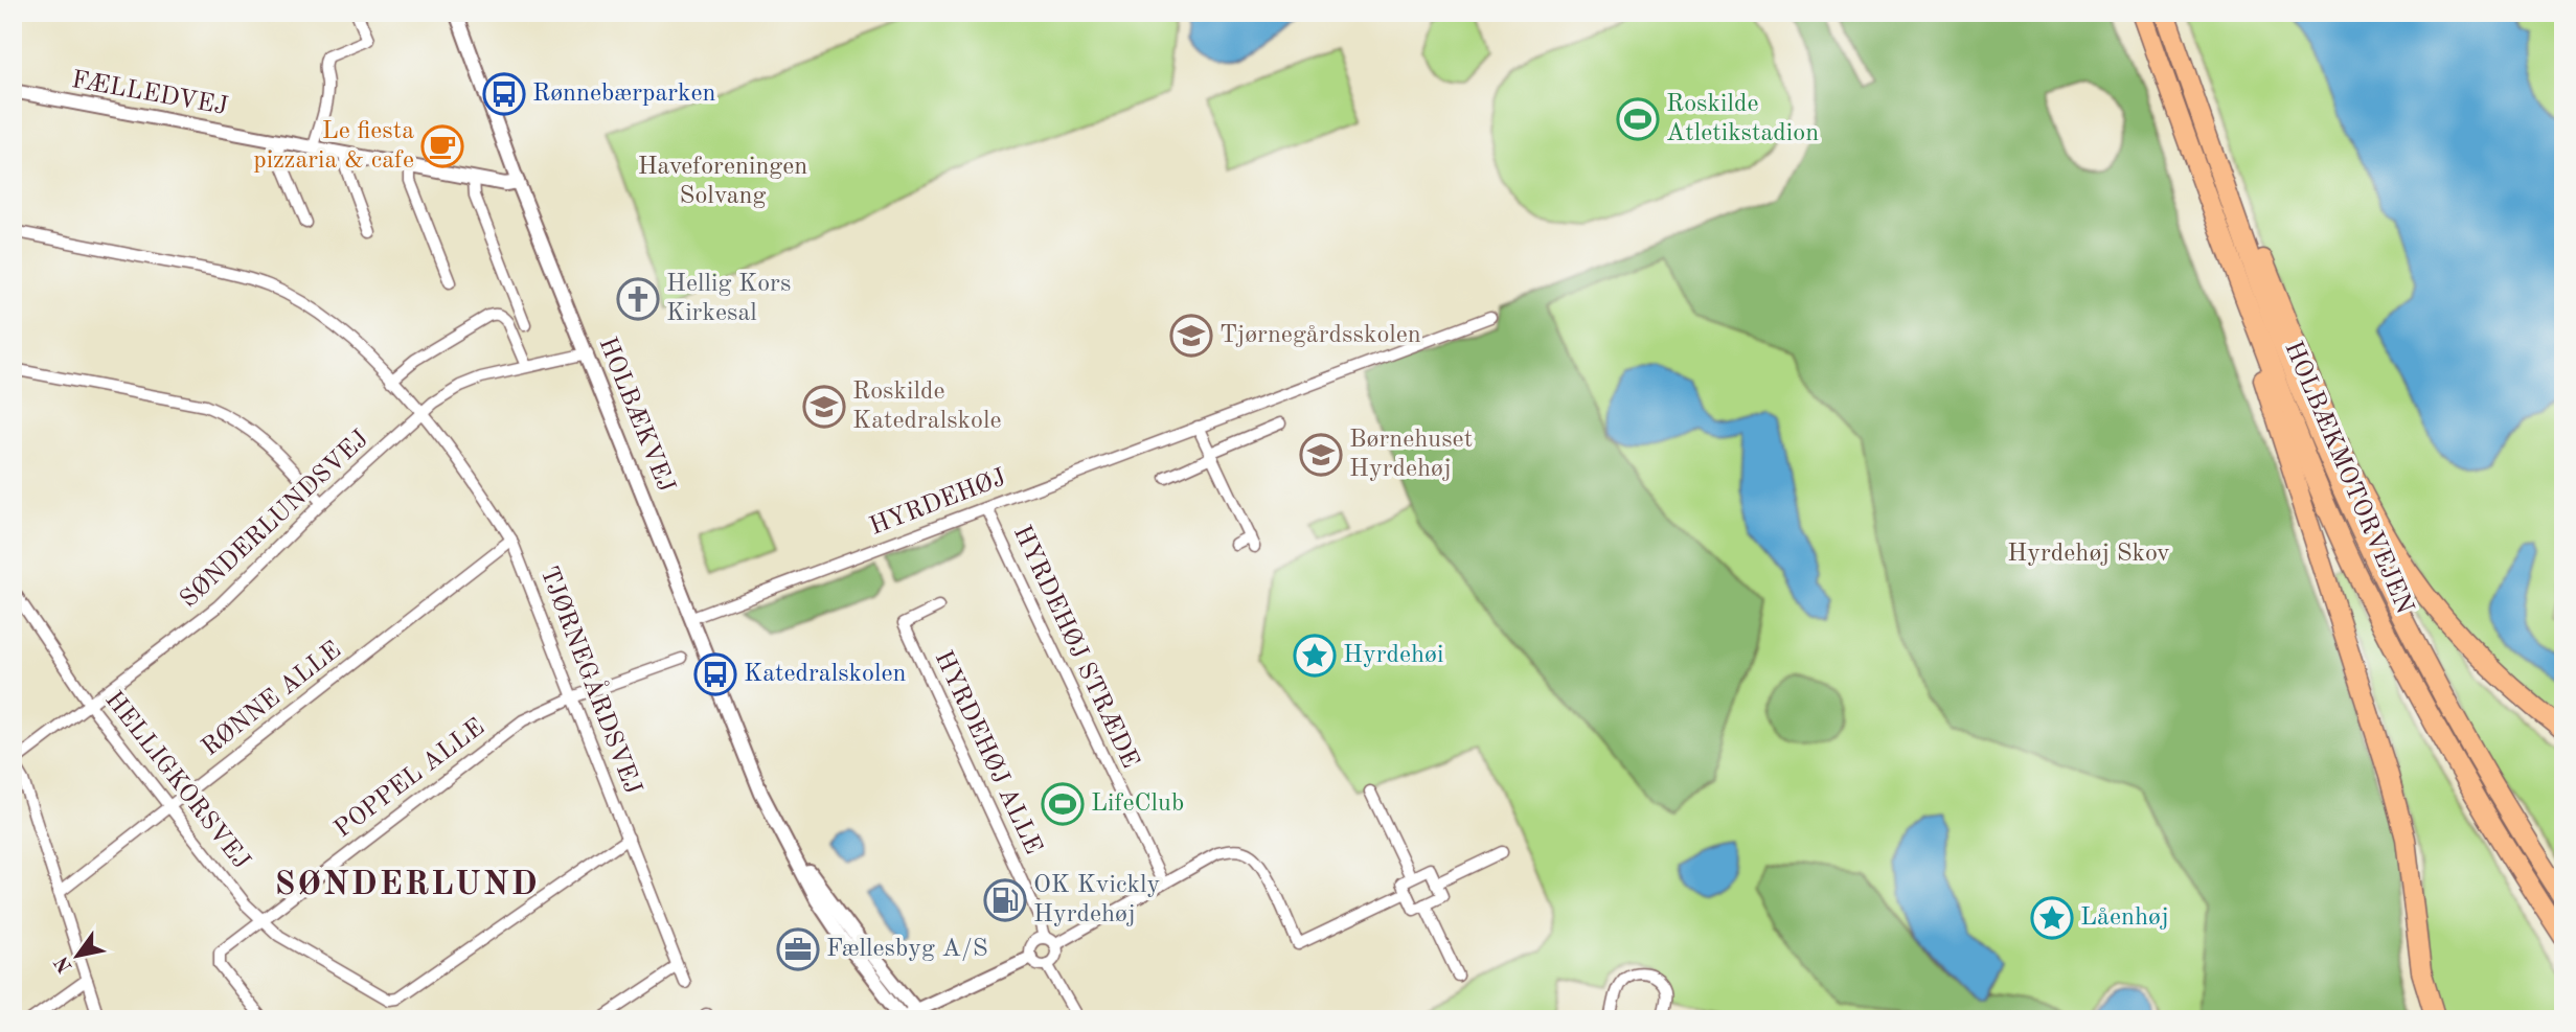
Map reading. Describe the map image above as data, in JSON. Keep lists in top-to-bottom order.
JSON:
{
  "streets": {
    "highway": ["HOLBÆKMOTORVEJEN"],
    "street": [
      "FÆLLEDVEJ",
      "HOLBÆKVEJ",
      "HYRDEHØJ",
      "SØNDERLUNDSVEJ",
      "HYRDEHØJ STRÆDE",
      "TJØRNEGÅRDSVEJ",
      "RØNNE ALLE",
      "HYRDEHØJ ALLE",
      "POPPEL ALLE",
      "HELLIGKORSVEJ"
    ]
  },
  "crossings": [
    ["FÆLLEDVEJ", "HOLBÆKVEJ"],
    ["HOLBÆKVEJ", "HYRDEHØJ"],
    ["HOLBÆKVEJ", "SØNDERLUNDSVEJ"],
    ["HYRDEHØJ", "HYRDEHØJ STRÆDE"],
    ["SØNDERLUNDSVEJ", "TJØRNEGÅRDSVEJ"],
    ["SØNDERLUNDSVEJ", "HELLIGKORSVEJ"],
    ["TJØRNEGÅRDSVEJ", "RØNNE ALLE"],
    ["TJØRNEGÅRDSVEJ", "POPPEL ALLE"],
    ["TJØRNEGÅRDSVEJ", "HELLIGKORSVEJ"],
    ["RØNNE ALLE", "HELLIGKORSVEJ"],
    ["POPPEL ALLE", "HELLIGKORSVEJ"]
  ],
  "districts": ["SØNDERLUND"],
  "parks": ["Haveforeningen Solvang", "Hyrdehøj Skov"],
  "places": {
    "bus stop": ["Rønnebærparken", "Katedralskolen"],
    "sports": ["Roskilde Atletikstadion", "LifeClub"],
    "cafe": ["Le fiesta pizzaria & cafe"],
    "church": ["Hellig Kors Kirkesal"],
    "school or university": ["Tjørnegårdsskolen", "Roskilde Katedralskole", "Børnehuset Hyrdehøj"],
    "place": ["Hyrdehøi", "Låenhøj"],
    "fuel station": ["OK Kvickly Hyrdehøj"],
    "office": ["Fællesbyg A/S"]
  },
  "north": "bottom left"
}
